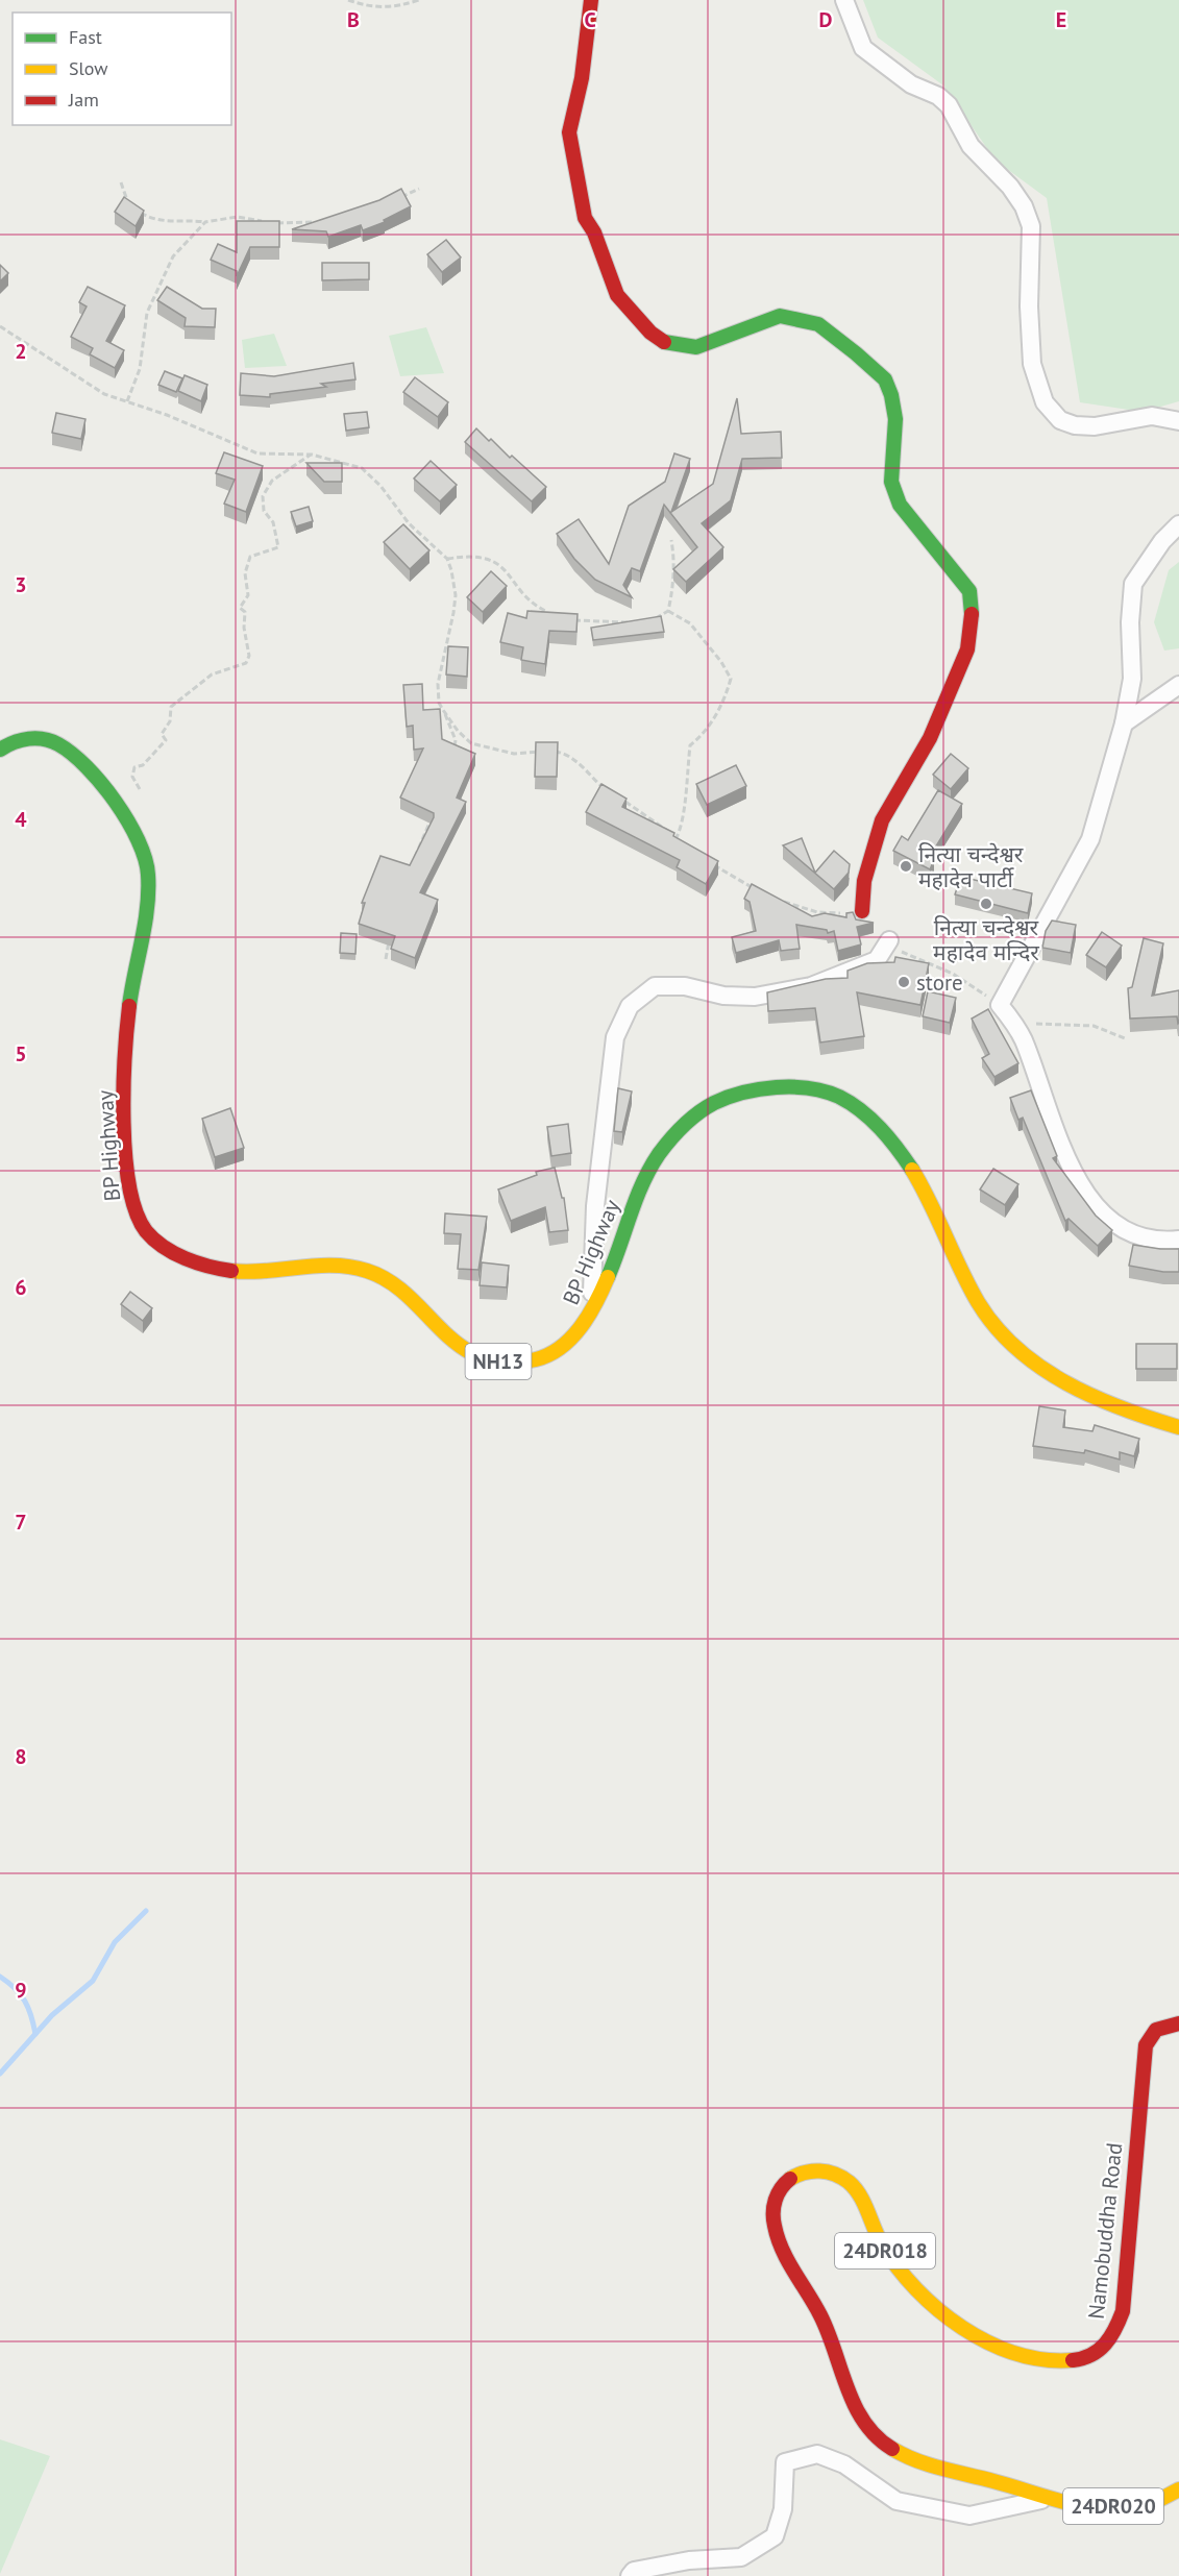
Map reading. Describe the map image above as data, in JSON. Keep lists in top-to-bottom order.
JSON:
{
  "streets": {
    "main road": [
      "BP Highway",
      "NH13",
      "Namobuddha Road",
      "24DR018",
      "24DR020"
    ]
  },
  "places": ["नित्या चन्देश्वर महादेव पार्टी", "नित्या चन्देश्वर महादेव मन्दिर", "store"],
  "legend": ["Fast", "Slow", "Jam"],
  "grid": {
    "columns": [
      "B",
      "C",
      "D",
      "E"
    ],
    "rows": [
      "2",
      "3",
      "4",
      "5",
      "6",
      "7",
      "8",
      "9"
    ]
  }
}
